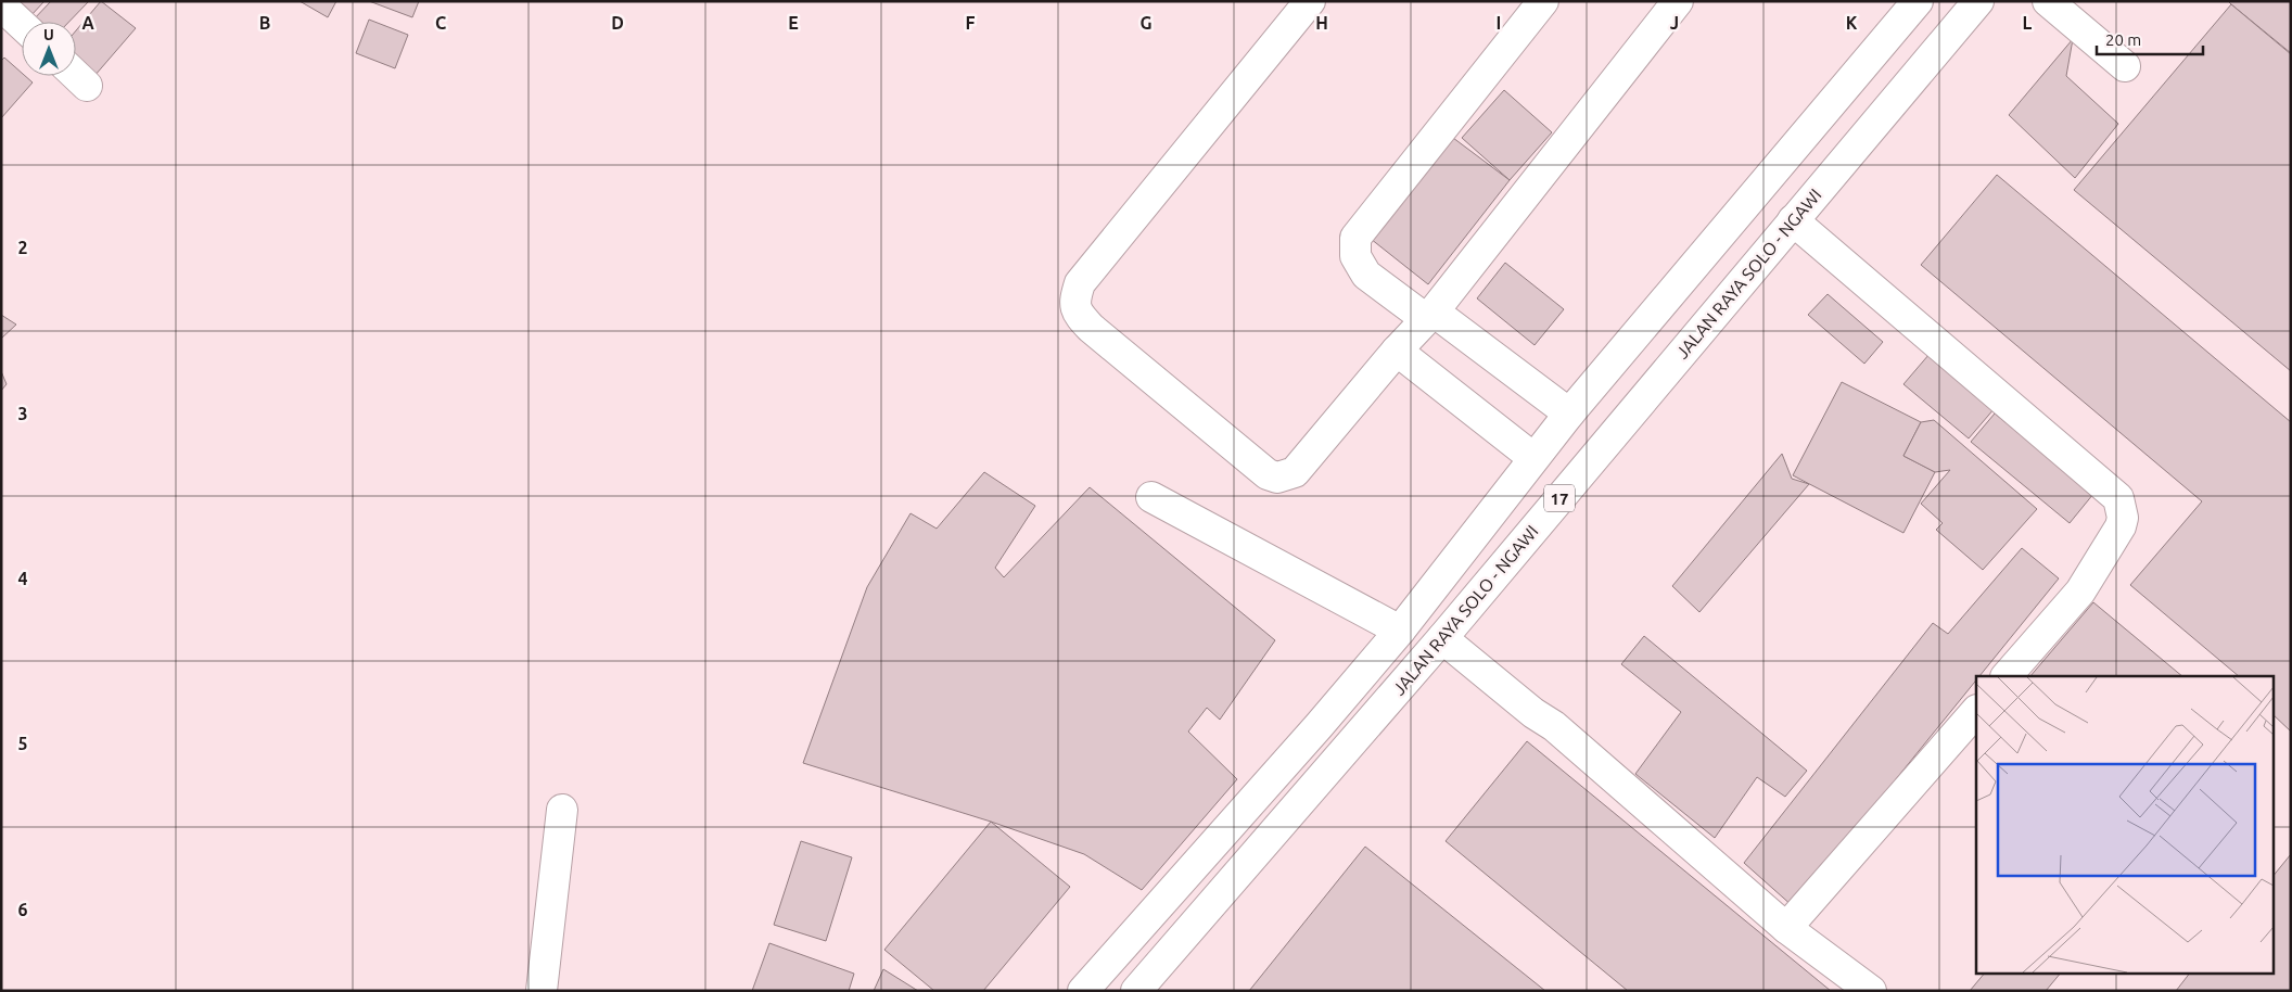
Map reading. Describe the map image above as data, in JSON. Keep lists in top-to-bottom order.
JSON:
{
  "streets": {
    "main road": ["JALAN RAYA SOLO - NGAWI", "17"]
  },
  "scale_bar": "20 m",
  "north": "top",
  "grid": {
    "columns": [
      "A",
      "B",
      "C",
      "D",
      "E",
      "F",
      "G",
      "H",
      "I",
      "J",
      "K",
      "L"
    ],
    "rows": [
      "2",
      "3",
      "4",
      "5",
      "6"
    ]
  }
}
